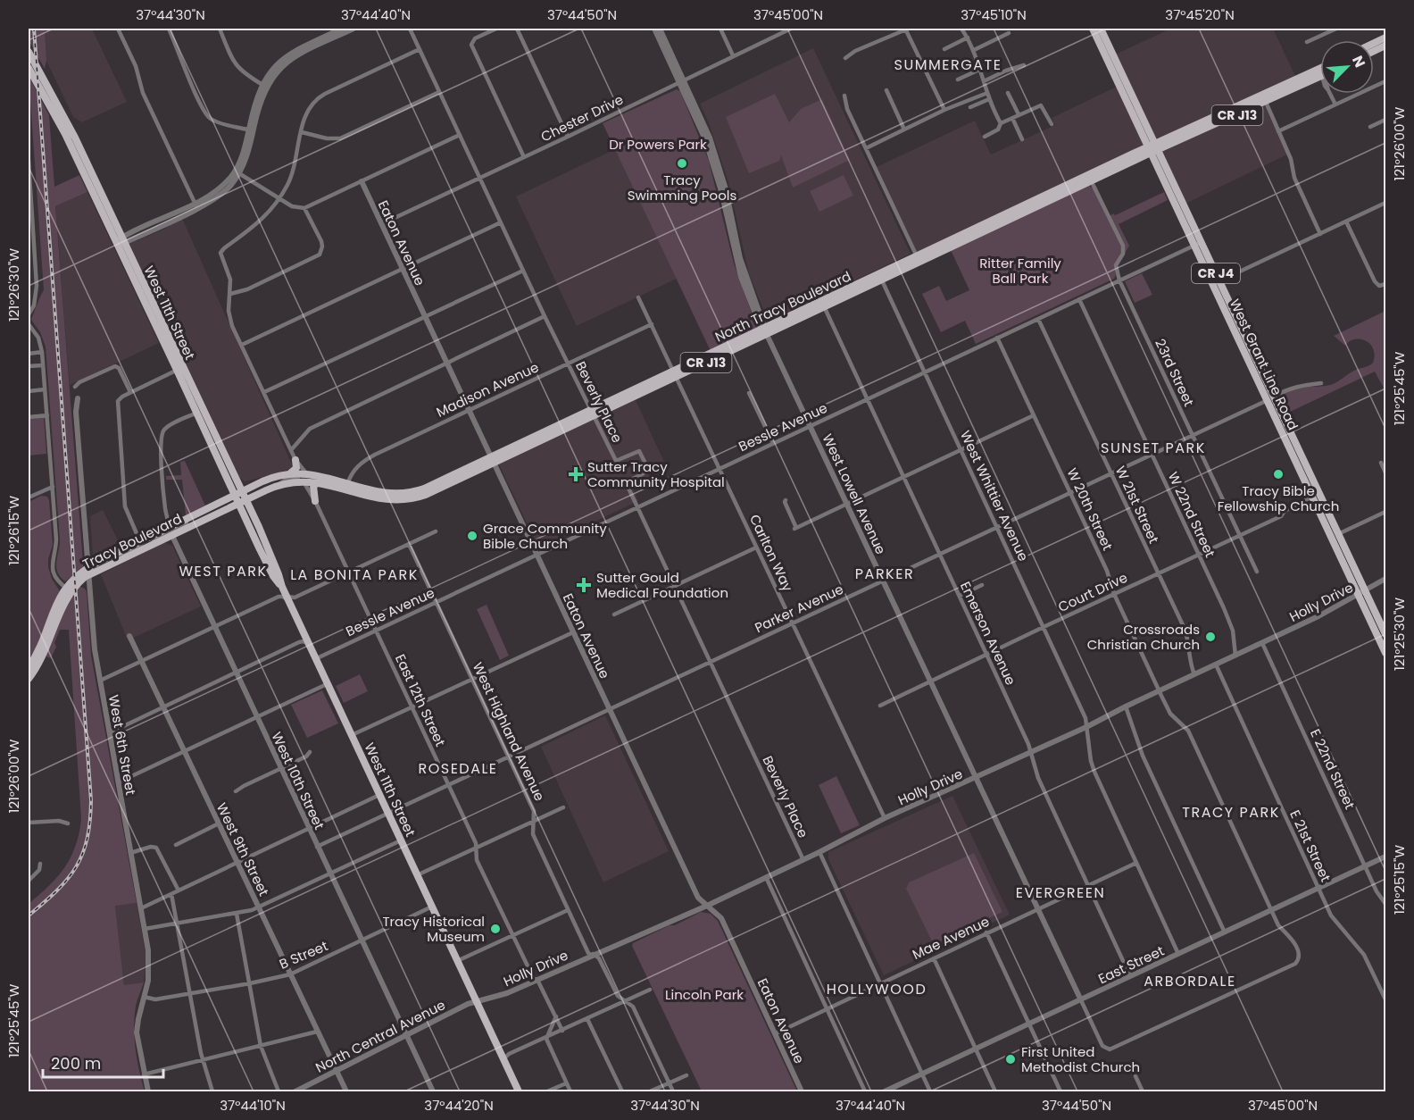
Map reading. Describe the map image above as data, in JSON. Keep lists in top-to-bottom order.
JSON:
{
  "streets": {
    "main road": [
      "CR J13",
      "CR J4",
      "North Tracy Boulevard",
      "West 11th Street",
      "West Grant Line Road",
      "Tracy Boulevard"
    ],
    "street": [
      "Chester Drive",
      "Eaton Avenue",
      "23rd Street",
      "Madison Avenue",
      "Beverly Place",
      "Bessle Avenue",
      "West Lowell Avenue",
      "West Whittier Avenue",
      "W 21st Street",
      "W 20th Street",
      "W 22nd Street",
      "Carlton Way",
      "Court Drive",
      "Holly Drive",
      "Parker Avenue",
      "Emerson Avenue",
      "East 12th Street",
      "West Highland Avenue",
      "West 6th Street",
      "E 22nd Street",
      "West 10th Street",
      "E 21st Street",
      "West 9th Street",
      "Mae Avenue",
      "B Street",
      "East Street",
      "North Central Avenue"
    ]
  },
  "crossings": [
    ["Chester Drive", "Eaton Avenue"],
    ["Chester Drive", "Beverly Place"],
    ["Chester Drive", "West Lowell Avenue"],
    ["Eaton Avenue", "North Tracy Boulevard"],
    ["Eaton Avenue", "Madison Avenue"],
    ["Eaton Avenue", "Bessle Avenue"],
    ["Eaton Avenue", "Holly Drive"],
    ["Eaton Avenue", "Parker Avenue"],
    ["Eaton Avenue", "Mae Avenue"],
    ["CR J4", "West Grant Line Road"],
    ["CR J4", "Holly Drive"],
    ["North Tracy Boulevard", "West 11th Street"],
    ["North Tracy Boulevard", "West Grant Line Road"],
    ["North Tracy Boulevard", "23rd Street"],
    ["North Tracy Boulevard", "Madison Avenue"],
    ["North Tracy Boulevard", "Beverly Place"],
    ["North Tracy Boulevard", "West Lowell Avenue"],
    ["North Tracy Boulevard", "West Whittier Avenue"],
    ["North Tracy Boulevard", "Tracy Boulevard"],
    ["North Tracy Boulevard", "Carlton Way"],
    ["North Tracy Boulevard", "Emerson Avenue"],
    ["North Tracy Boulevard", "East 12th Street"],
    ["West 11th Street", "Bessle Avenue"],
    ["West 11th Street", "Tracy Boulevard"],
    ["West 11th Street", "Holly Drive"],
    ["West 11th Street", "Parker Avenue"],
    ["West 11th Street", "West 10th Street"],
    ["West 11th Street", "B Street"],
    ["West 11th Street", "North Central Avenue"],
    ["West Grant Line Road", "Bessle Avenue"],
    ["West Grant Line Road", "Court Drive"],
    ["West Grant Line Road", "Holly Drive"],
    ["West Grant Line Road", "Parker Avenue"],
    ["23rd Street", "Bessle Avenue"],
    ["23rd Street", "Court Drive"],
    ["23rd Street", "Parker Avenue"],
    ["Madison Avenue", "Beverly Place"],
    ["Madison Avenue", "Carlton Way"],
    ["Beverly Place", "Bessle Avenue"],
    ["Beverly Place", "Holly Drive"],
    ["Beverly Place", "Parker Avenue"],
    ["Bessle Avenue", "West Lowell Avenue"],
    ["Bessle Avenue", "West Whittier Avenue"],
    ["Bessle Avenue", "W 21st Street"],
    ["Bessle Avenue", "W 20th Street"],
    ["Bessle Avenue", "W 22nd Street"],
    ["Bessle Avenue", "Carlton Way"],
    ["Bessle Avenue", "Emerson Avenue"],
    ["Bessle Avenue", "East 12th Street"],
    ["Bessle Avenue", "West Highland Avenue"],
    ["West Lowell Avenue", "W 20th Street"],
    ["West Lowell Avenue", "Court Drive"],
    ["West Lowell Avenue", "Holly Drive"],
    ["West Lowell Avenue", "Parker Avenue"],
    ["West Lowell Avenue", "Mae Avenue"],
    ["West Lowell Avenue", "East Street"],
    ["West Whittier Avenue", "Court Drive"],
    ["West Whittier Avenue", "Holly Drive"],
    ["West Whittier Avenue", "Parker Avenue"],
    ["West Whittier Avenue", "Mae Avenue"],
    ["West Whittier Avenue", "East Street"],
    ["W 21st Street", "Court Drive"],
    ["W 21st Street", "Holly Drive"],
    ["W 21st Street", "Parker Avenue"],
    ["W 20th Street", "Court Drive"],
    ["W 20th Street", "Holly Drive"],
    ["W 20th Street", "Parker Avenue"],
    ["W 20th Street", "East Street"],
    ["W 22nd Street", "Court Drive"],
    ["W 22nd Street", "Holly Drive"],
    ["W 22nd Street", "Parker Avenue"],
    ["Tracy Boulevard", "West 6th Street"],
    ["Tracy Boulevard", "West 10th Street"],
    ["Carlton Way", "Holly Drive"],
    ["Carlton Way", "Parker Avenue"],
    ["Court Drive", "Emerson Avenue"],
    ["Holly Drive", "Emerson Avenue"],
    ["Holly Drive", "East 12th Street"],
    ["Holly Drive", "West Highland Avenue"],
    ["Holly Drive", "E 22nd Street"],
    ["Holly Drive", "E 21st Street"],
    ["Holly Drive", "North Central Avenue"],
    ["Parker Avenue", "Emerson Avenue"],
    ["Parker Avenue", "East 12th Street"],
    ["Parker Avenue", "West Highland Avenue"],
    ["Parker Avenue", "West 10th Street"],
    ["Emerson Avenue", "Mae Avenue"],
    ["Emerson Avenue", "East Street"],
    ["West 6th Street", "B Street"],
    ["E 22nd Street", "East Street"],
    ["West 10th Street", "B Street"],
    ["West 10th Street", "North Central Avenue"],
    ["E 21st Street", "East Street"],
    ["West 9th Street", "B Street"],
    ["West 9th Street", "North Central Avenue"]
  ],
  "districts": [
    "SUMMERGATE",
    "SUNSET PARK",
    "WEST PARK",
    "PARKER",
    "LA BONITA PARK",
    "ROSEDALE",
    "TRACY PARK",
    "EVERGREEN",
    "ARBORDALE",
    "HOLLYWOOD"
  ],
  "parks": ["Dr Powers Park", "Ritter Family Ball Park", "Lincoln Park"],
  "places": {
    "other": [
      "Tracy Swimming Pools",
      "Tracy Bible Fellowship Church",
      "Grace Community Bible Church",
      "Crossroads Christian Church",
      "Tracy Historical Museum",
      "First United Methodist Church"
    ],
    "health": ["Sutter Tracy Community Hospital", "Sutter Gould Medical Foundation"]
  },
  "scale_bar": "200 m",
  "north": "top right",
  "coordinates": [
    "37°44'30\"N",
    "37°44'40\"N",
    "37°44'50\"N",
    "37°45'00\"N",
    "37°45'10\"N",
    "37°45'20\"N",
    "121°26'00\"W",
    "121°26'30\"W",
    "121°25'45\"W",
    "121°26'15\"W",
    "121°25'30\"W",
    "121°25'15\"W",
    "37°44'10\"N",
    "37°44'20\"N"
  ]
}
